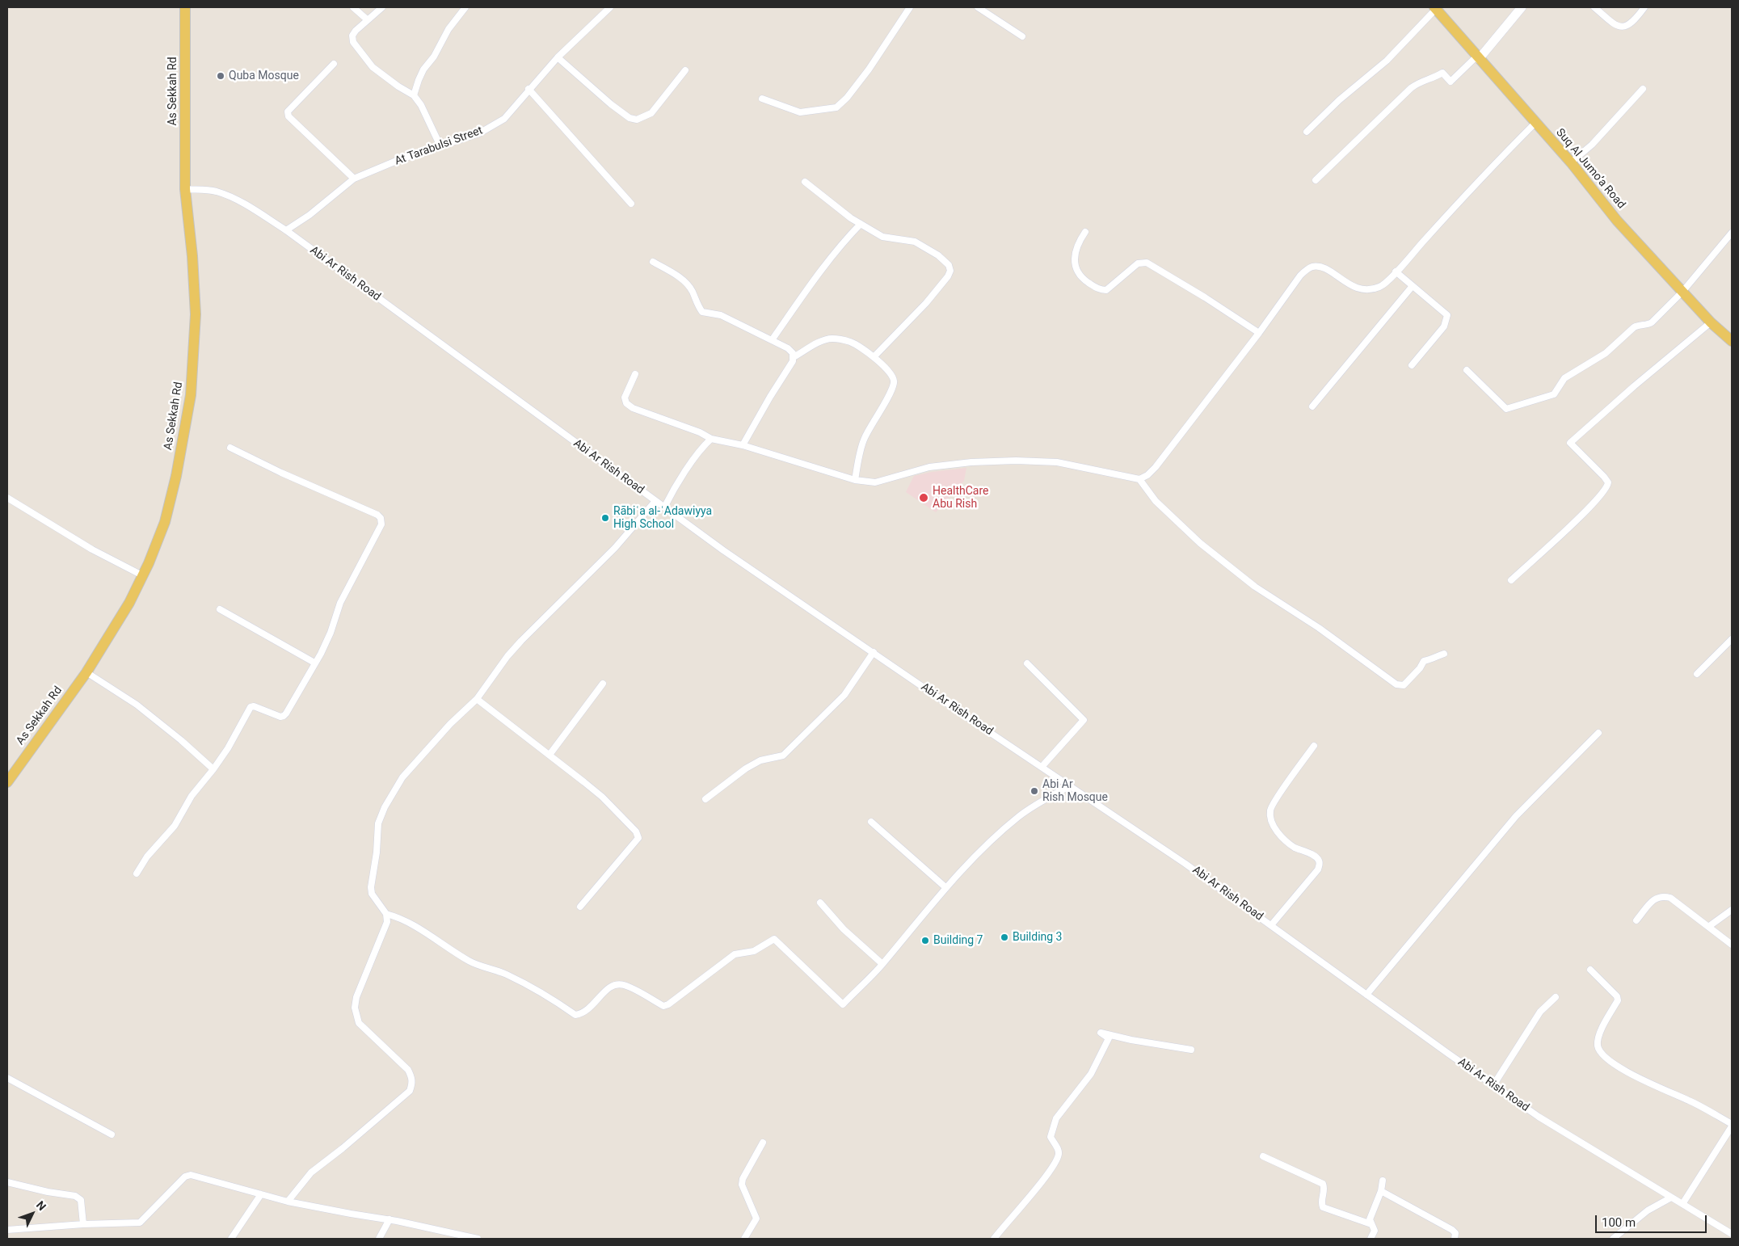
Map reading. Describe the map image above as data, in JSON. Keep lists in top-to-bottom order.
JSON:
{
  "streets": {
    "main road": ["As Sekkah Rd", "Suq Al Jumo’a Road"],
    "street": ["At Tarabulsi Street", "Abi Ar Rish Road"]
  },
  "crossings": [
    ["As Sekkah Rd", "Abi Ar Rish Road"],
    ["At Tarabulsi Street", "Abi Ar Rish Road"]
  ],
  "places": [
    "Quba Mosque",
    "HealthCare Abu Rish",
    "Rābiʿa al-ʿAdawiyya High School",
    "Abi Ar Rish Mosque",
    "Building 3",
    "Building 7"
  ],
  "scale_bar": "100 m",
  "north": "top right"
}
